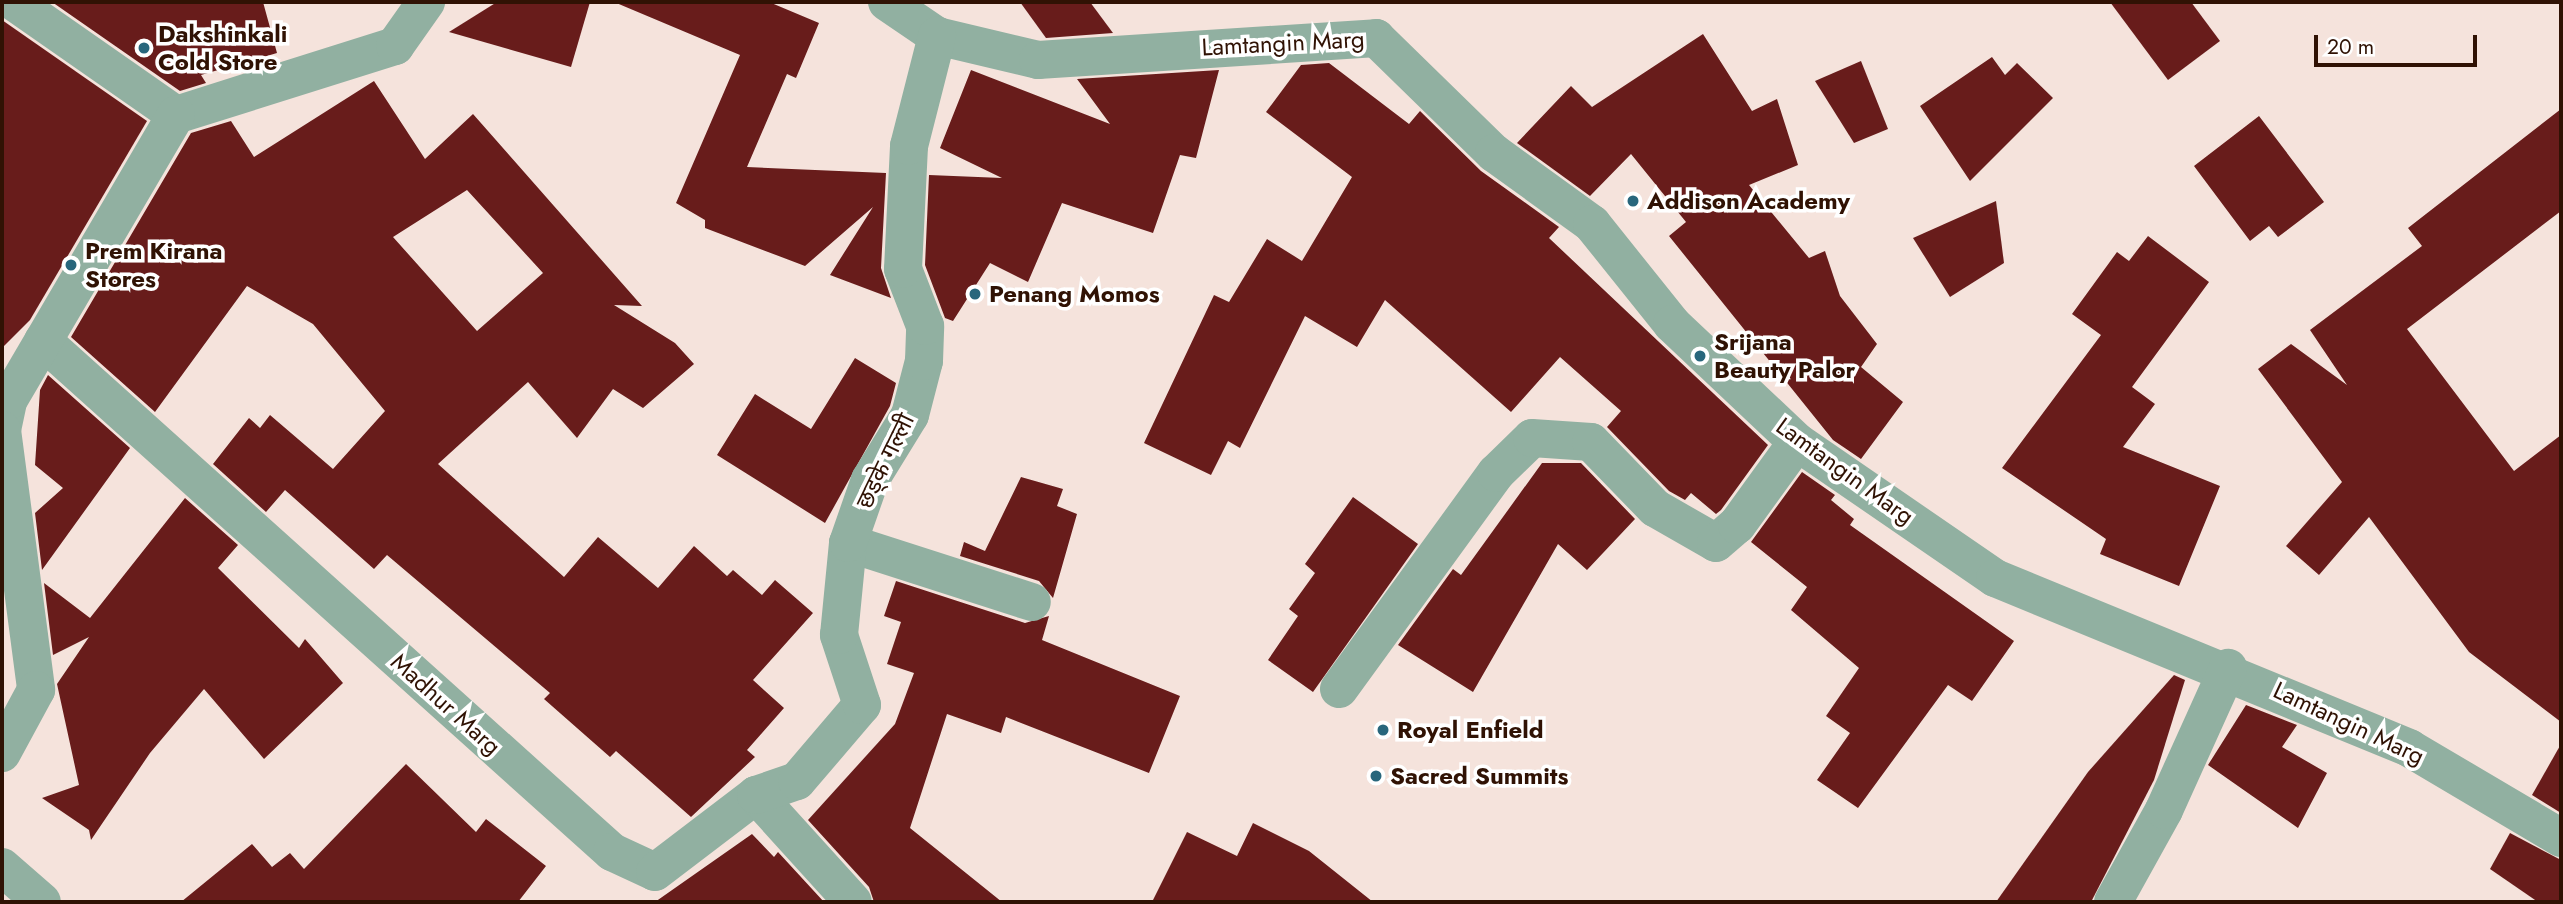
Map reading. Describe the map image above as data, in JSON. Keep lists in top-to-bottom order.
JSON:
{
  "streets": {
    "street": ["Lamtangin Marg", "छड्के गल्ली", "Madhur Marg"]
  },
  "crossings": [
    ["Lamtangin Marg", "छड्के गल्ली"],
    ["छड्के गल्ली", "Madhur Marg"]
  ],
  "places": [
    "Dakshinkali Cold Store",
    "Addison Academy",
    "Prem Kirana Stores",
    "Penang Momos",
    "Srijana Beauty Palor",
    "Royal Enfield",
    "Sacred Summits"
  ],
  "scale_bar": "20 m"
}
